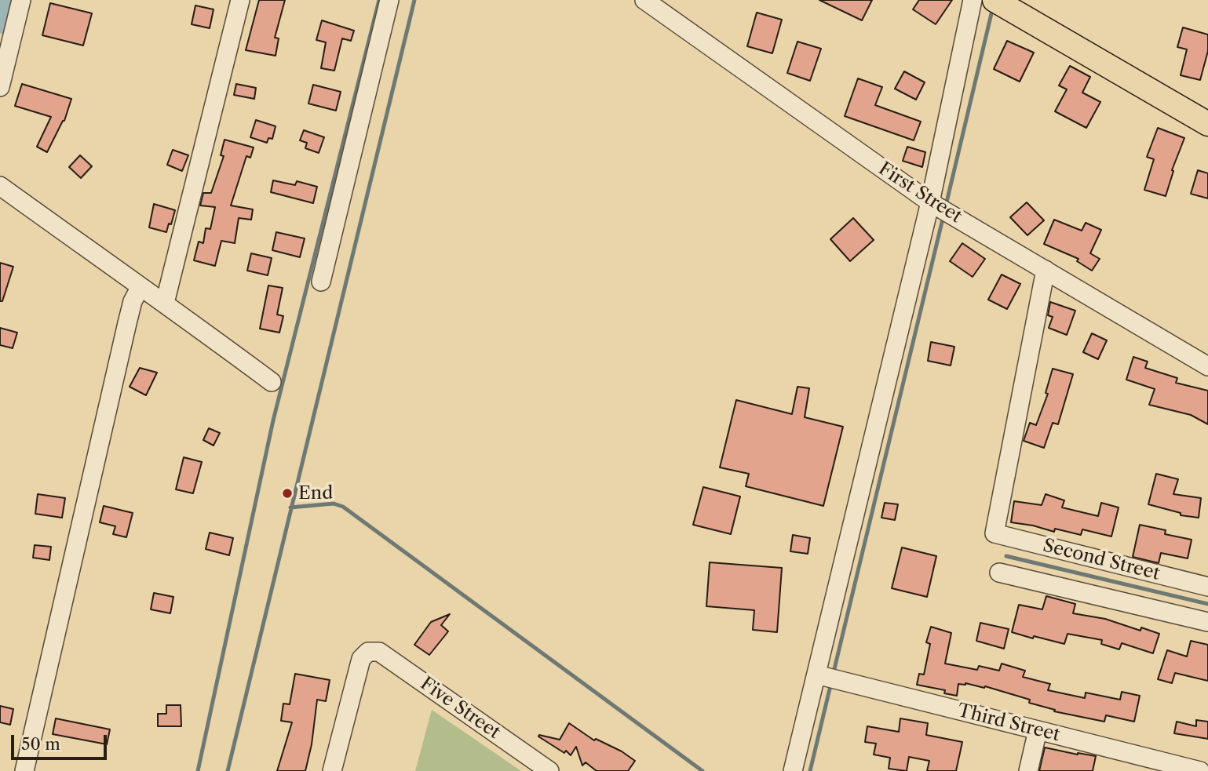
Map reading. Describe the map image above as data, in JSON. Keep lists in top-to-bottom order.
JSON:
{
  "streets": {
    "street": [
      "First Street",
      "Second Street",
      "Five Street",
      "Third Street"
    ]
  },
  "crossings": [
    ["First Street", "Second Street"]
  ],
  "places": ["End"],
  "scale_bar": "50 m"
}
